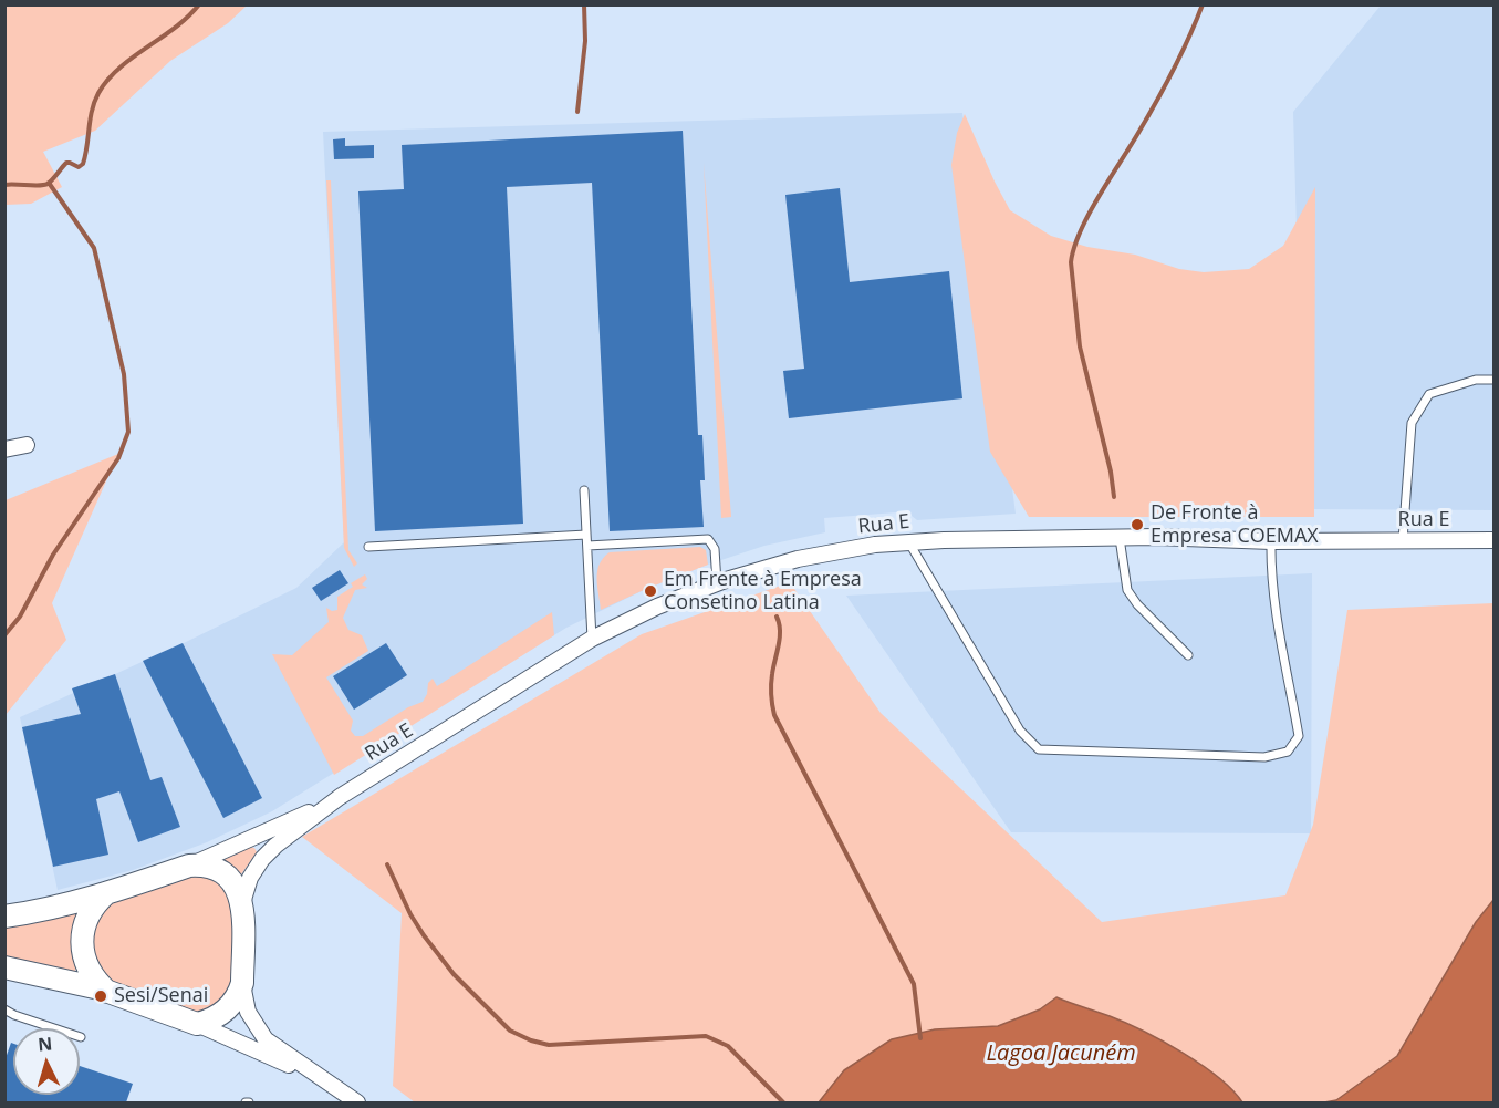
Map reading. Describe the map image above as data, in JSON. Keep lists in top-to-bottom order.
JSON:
{
  "streets": {
    "street": ["Rua E"]
  },
  "water": ["Lagoa Jacuném"],
  "places": ["De Fronte à Empresa COEMAX", "Em Frente à Empresa Consetino Latina", "Sesi/Senai"],
  "north": "top"
}
